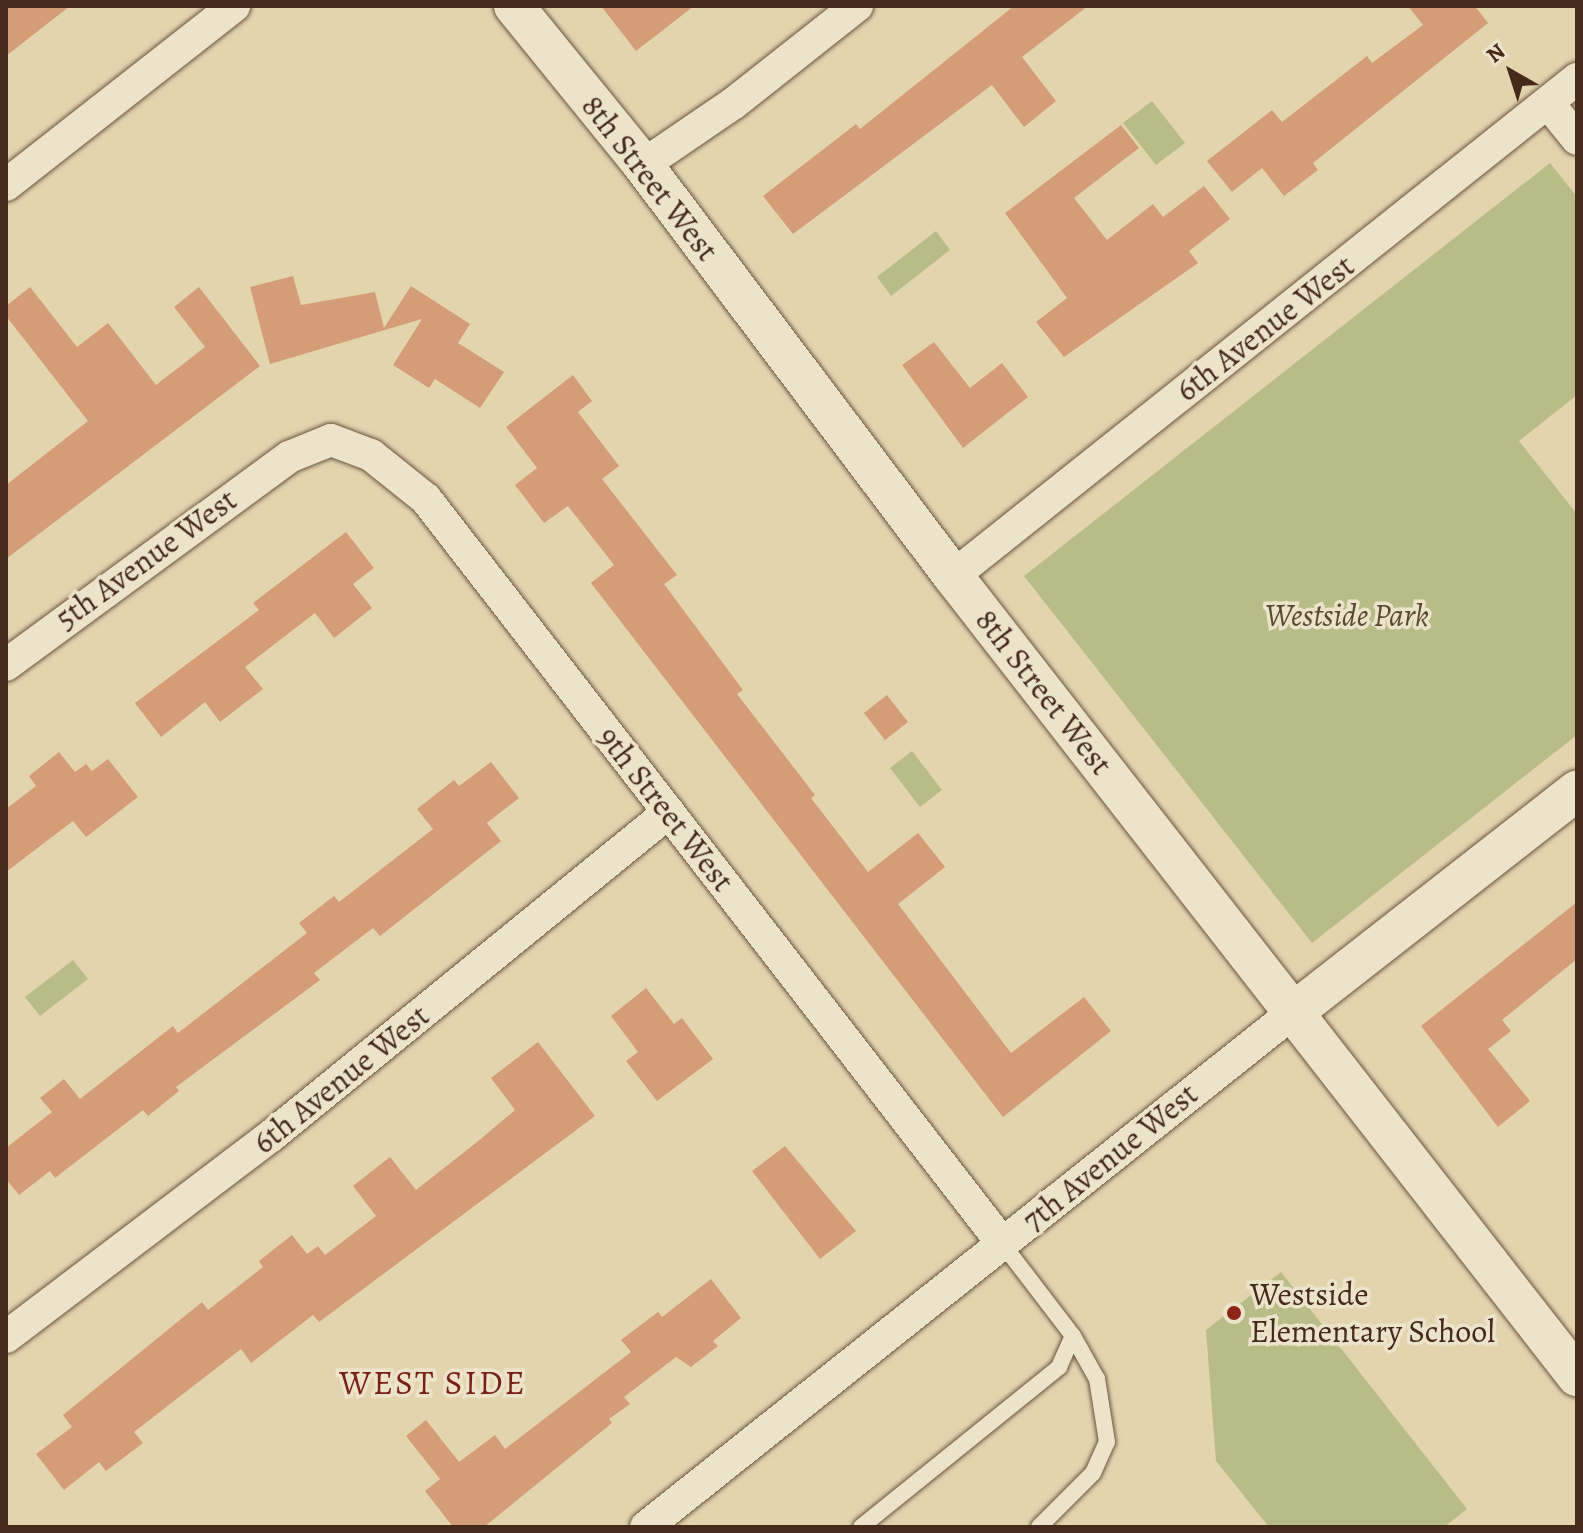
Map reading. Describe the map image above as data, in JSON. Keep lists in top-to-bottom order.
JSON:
{
  "streets": {
    "street": [
      "8th Street West",
      "6th Avenue West",
      "5th Avenue West",
      "9th Street West",
      "7th Avenue West"
    ]
  },
  "crossings": [
    ["8th Street West", "6th Avenue West"],
    ["8th Street West", "7th Avenue West"],
    ["6th Avenue West", "9th Street West"],
    ["5th Avenue West", "9th Street West"],
    ["9th Street West", "7th Avenue West"]
  ],
  "districts": ["WEST SIDE"],
  "parks": ["Westside Park"],
  "places": ["Westside Elementary School"],
  "north": "top left"
}
